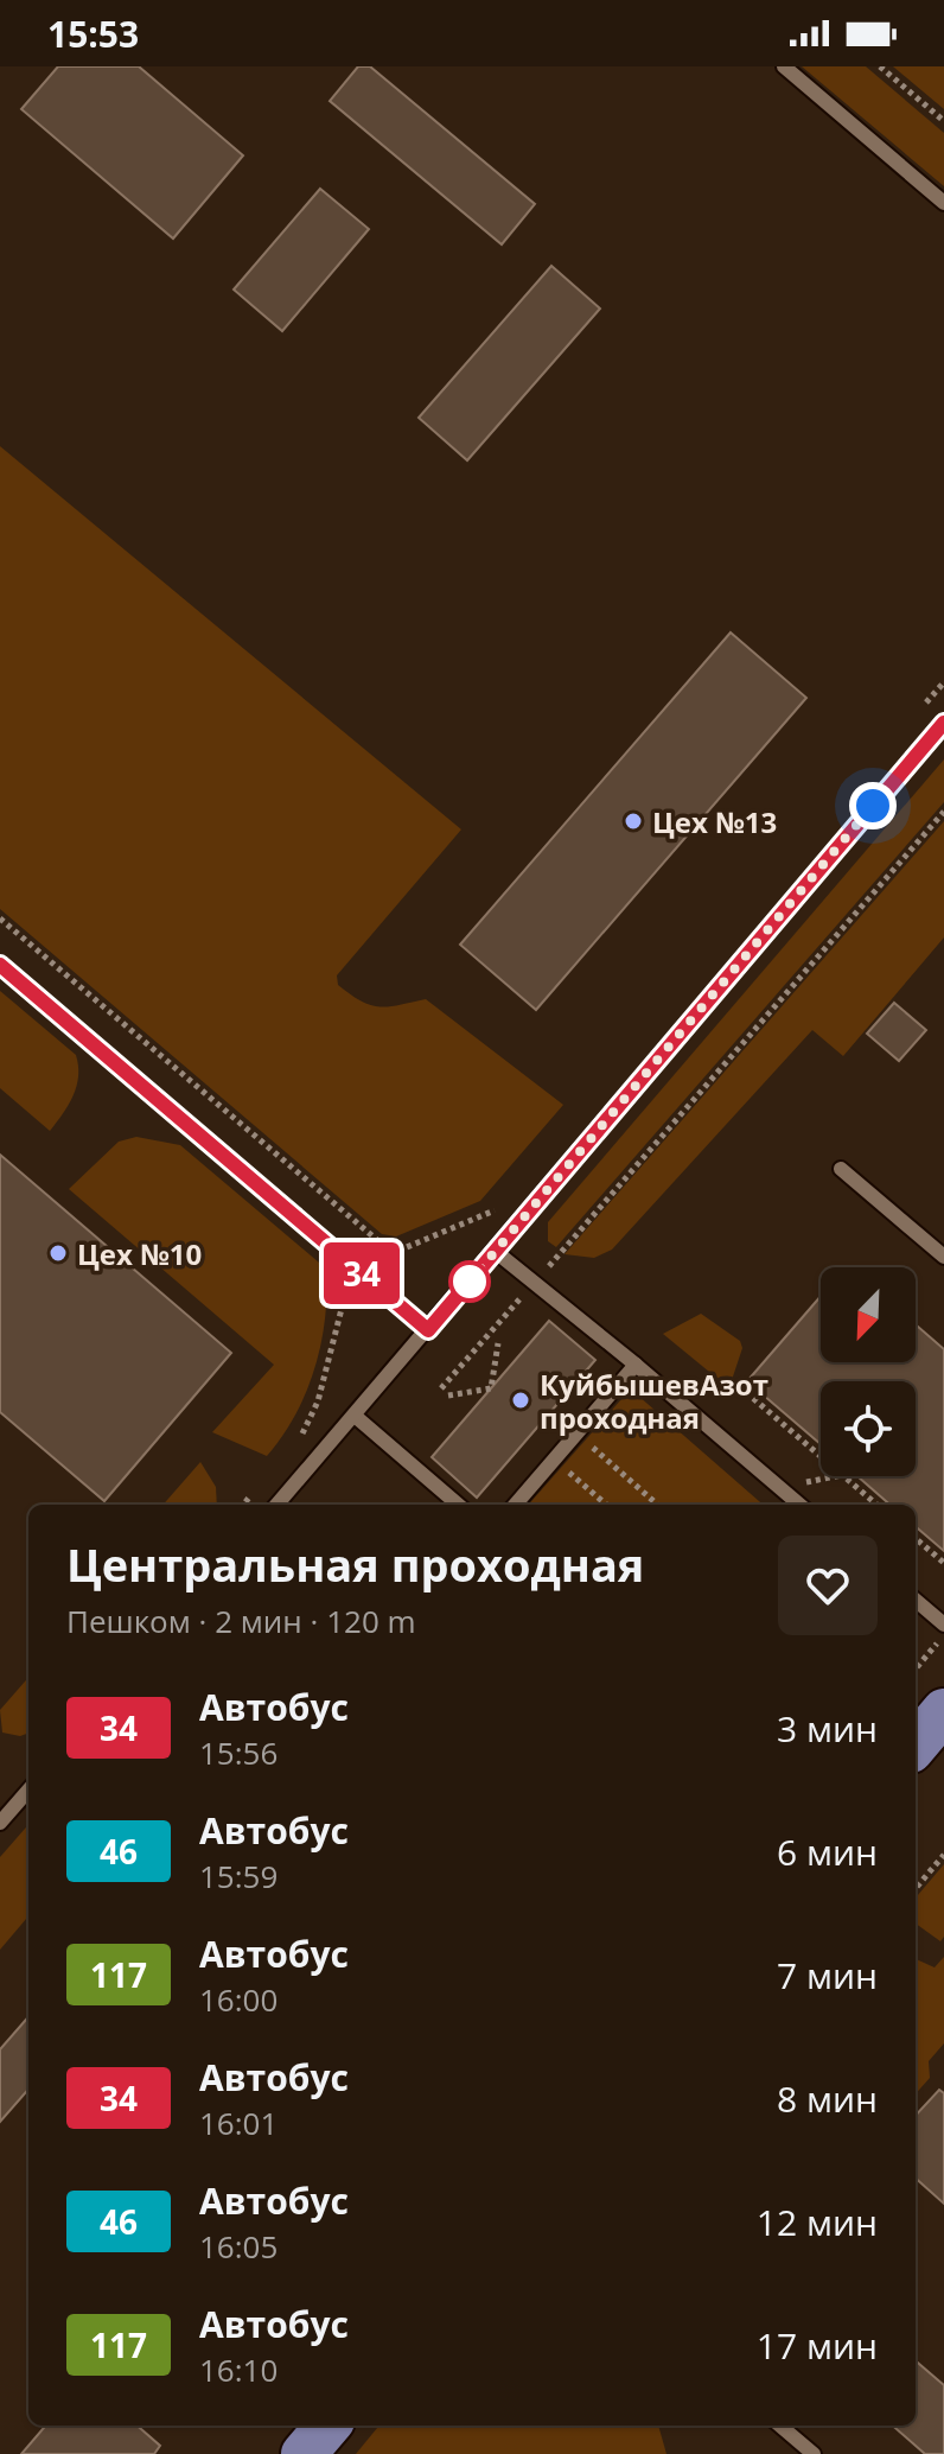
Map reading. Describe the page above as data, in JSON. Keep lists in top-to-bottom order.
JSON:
{
  "places": ["Цех №13", "Цех №10", "КуйбышевАзот проходная"],
  "lines": ["bus line 34"],
  "north": "bottom left",
  "page": {
    "status": "15:53",
    "on_map": "34",
    "heading": ["Центральная проходная", "Пешком · 2 мин · 120 m"],
    "list": [
      {
        "mark": "34",
        "name": "Автобус",
        "note": "15:56",
        "value": "3 мин"
      },
      {
        "mark": "46",
        "name": "Автобус",
        "note": "15:59",
        "value": "6 мин"
      },
      {
        "mark": "117",
        "name": "Автобус",
        "note": "16:00",
        "value": "7 мин"
      },
      {
        "mark": "34",
        "name": "Автобус",
        "note": "16:01",
        "value": "8 мин"
      },
      {
        "mark": "46",
        "name": "Автобус",
        "note": "16:05",
        "value": "12 мин"
      },
      {
        "mark": "117",
        "name": "Автобус",
        "note": "16:10",
        "value": "17 мин"
      }
    ]
  }
}
